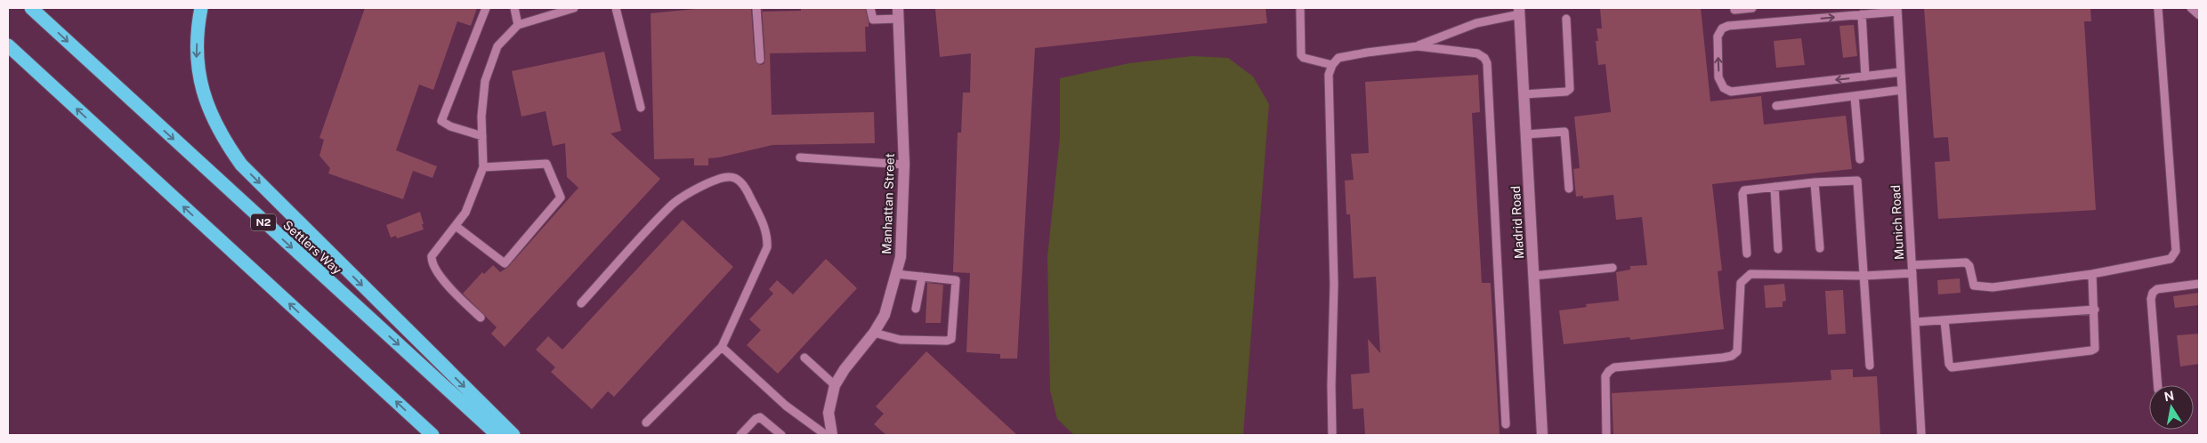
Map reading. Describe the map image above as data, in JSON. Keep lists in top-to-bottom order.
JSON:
{
  "streets": {
    "highway": ["N2", "Settlers Way"],
    "street": ["Manhattan Street", "Madrid Road"],
    "lane": ["Munich Road"]
  },
  "north": "top"
}
